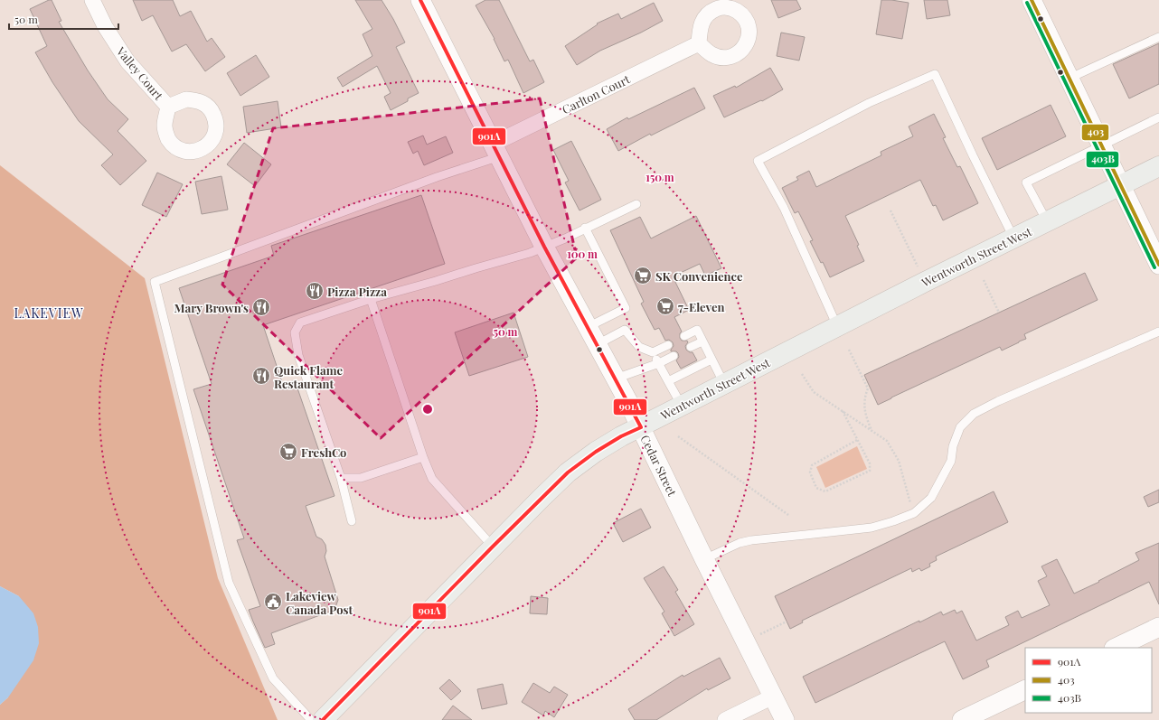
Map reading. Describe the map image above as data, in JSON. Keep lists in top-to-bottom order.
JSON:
{
  "streets": {
    "main road": ["Wentworth Street West"],
    "street": ["Valley Court", "Carlton Court", "Cedar Street"]
  },
  "crossings": [
    ["Carlton Court", "Cedar Street"],
    ["Wentworth Street West", "Cedar Street"]
  ],
  "districts": ["LAKEVIEW"],
  "places": {
    "supermarket": ["SK Convenience", "7-Eleven", "FreshCo"],
    "restaurant": ["Pizza Pizza", "Mary Brown's", "Quick Flame Restaurant"],
    "public building": ["Lakeview Canada Post"]
  },
  "lines": ["transit line 901A", "transit line 403", "transit line 403B"],
  "legend": ["901A", "403", "403B"],
  "scale_bar": "50 m",
  "rings": ["150 m", "100 m", "50 m"]
}
